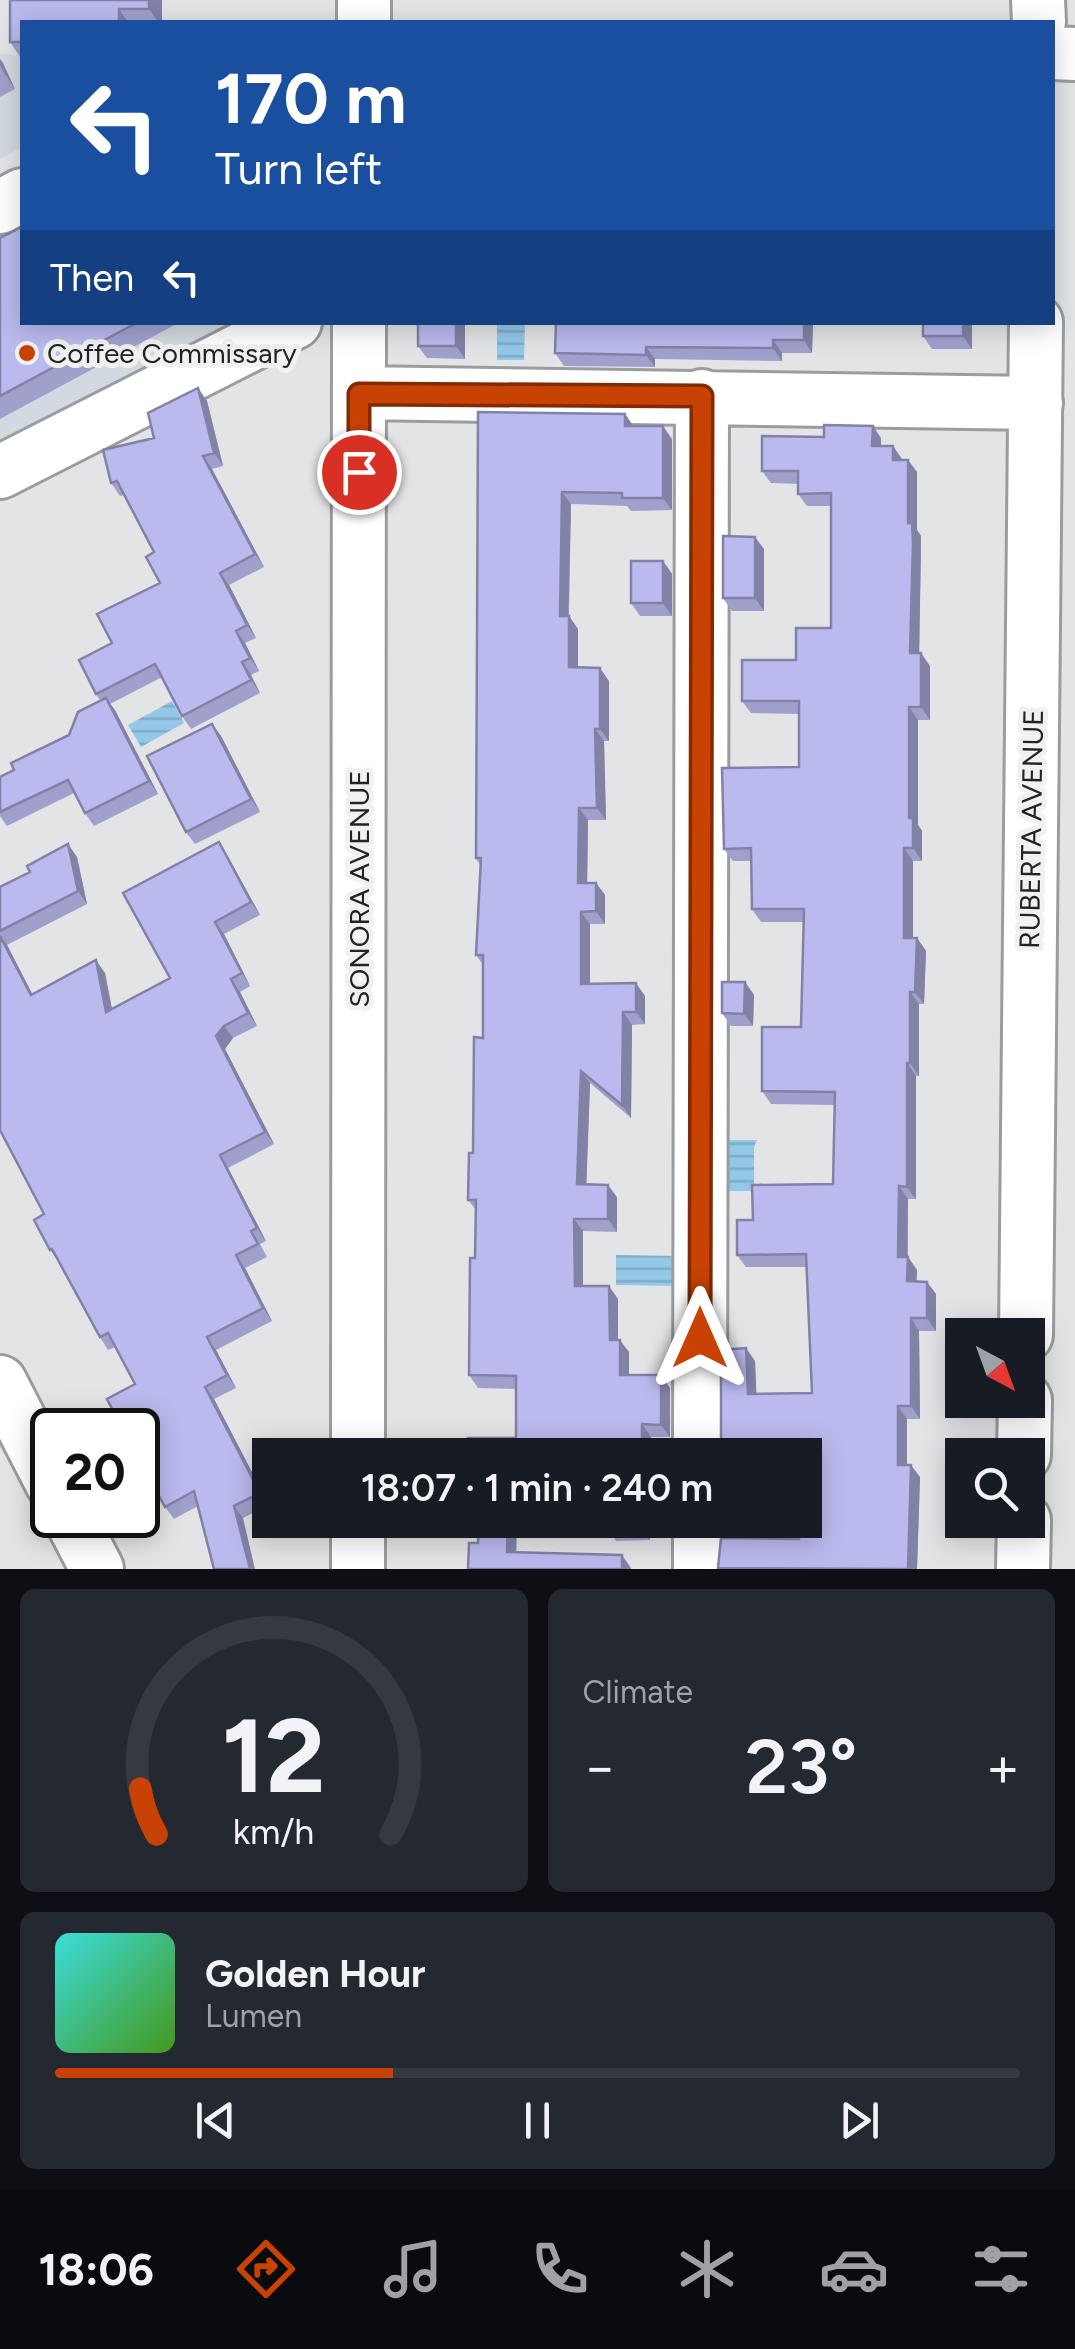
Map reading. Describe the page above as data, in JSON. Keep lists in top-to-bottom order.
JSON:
{
  "streets": {
    "street": ["RUBERTA AVENUE", "SONORA AVENUE"]
  },
  "places": ["Coffee Commissary"],
  "north": "bottom right",
  "page": {
    "turn": ["170 m", "Turn left"],
    "then": "Then",
    "limit": "20",
    "trip": "18:07 · 1 min · 240 m",
    "tile": "Climate",
    "heat": ["−", "23°", "+"],
    "song": ["Golden Hour", "Lumen"],
    "tabs": "18:06",
    "gauge": ["12", "km/h"]
  }
}
